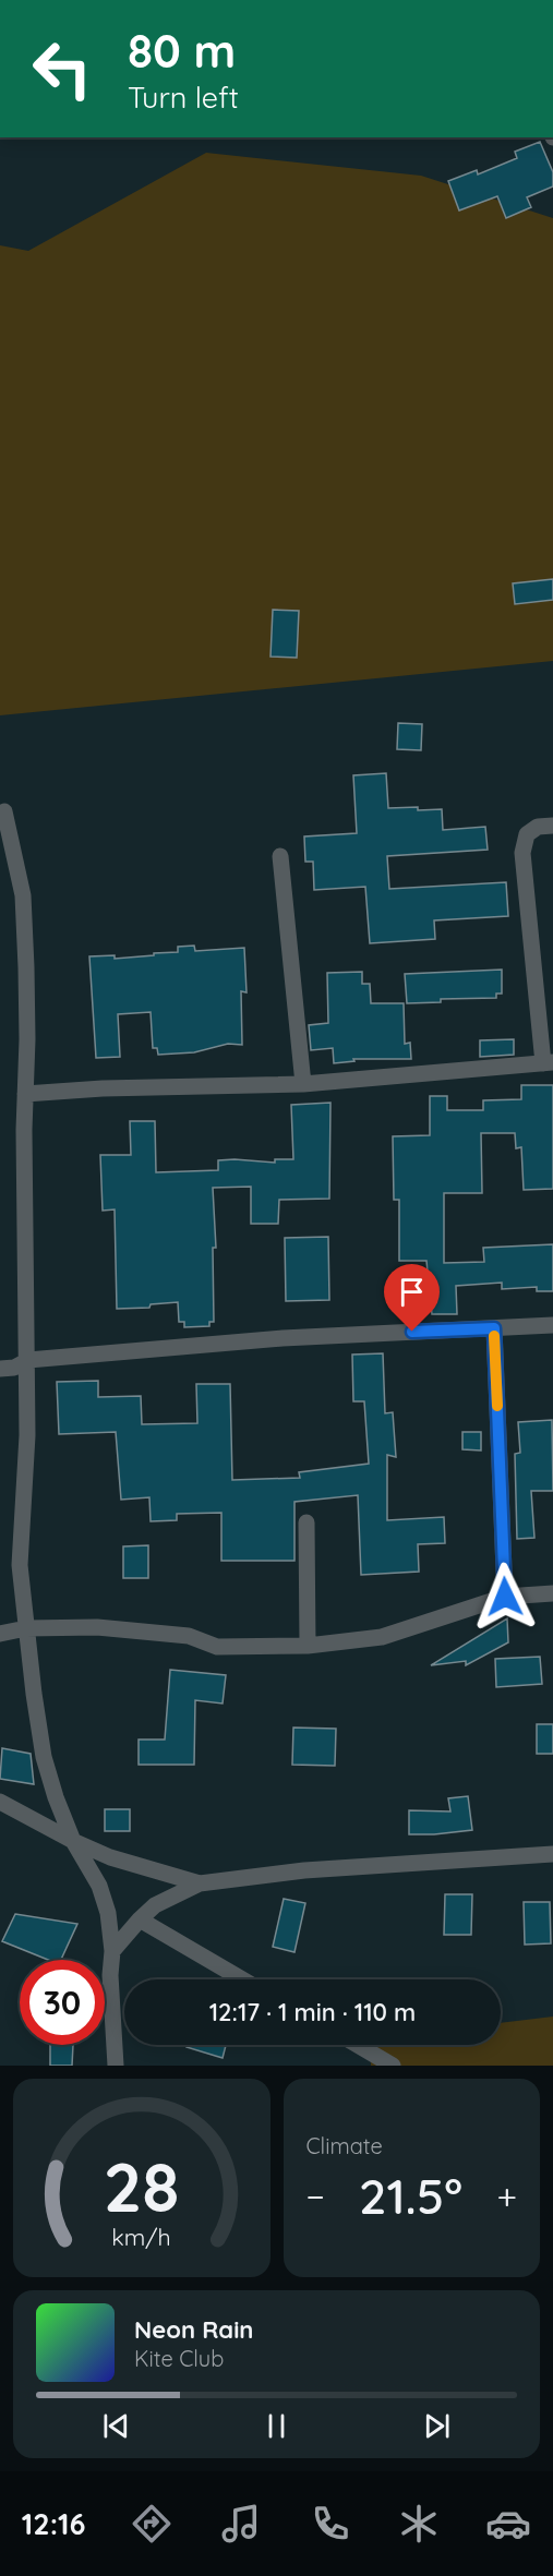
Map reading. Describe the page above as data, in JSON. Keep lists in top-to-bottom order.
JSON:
{
  "page": {
    "turn": ["80 m", "Turn left"],
    "limit": "30",
    "trip": "12:17 · 1 min · 110 m",
    "tile": "Climate",
    "heat": ["−", "21.5°", "+"],
    "song": ["Neon Rain", "Kite Club"],
    "tabs": "12:16",
    "gauge": ["28", "km/h"]
  }
}
